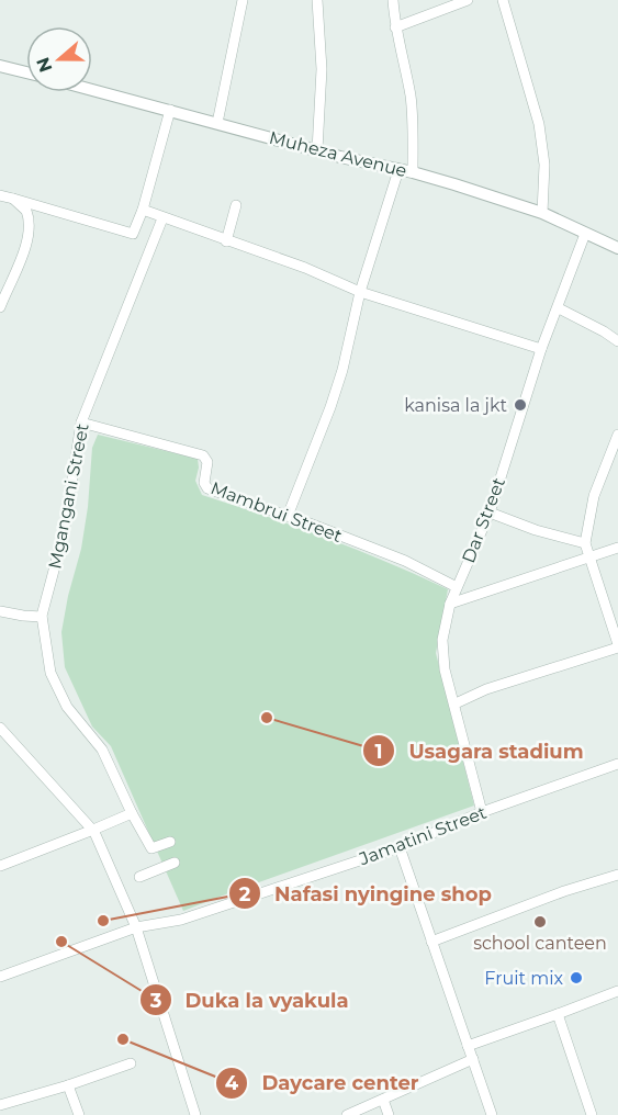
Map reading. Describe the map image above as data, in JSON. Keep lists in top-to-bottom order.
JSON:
{
  "streets": {
    "street": [
      "Muheza Avenue",
      "Mgangani Street",
      "Mambrui Street",
      "Dar Street",
      "Jamatini Street"
    ]
  },
  "crossings": [
    ["Muheza Avenue", "Dar Street"],
    ["Mgangani Street", "Mambrui Street"],
    ["Mambrui Street", "Dar Street"],
    ["Dar Street", "Jamatini Street"]
  ],
  "places": [
    "kanisa la jkt",
    "Usagara stadium",
    "Nafasi nyingine shop",
    "school canteen",
    "Duka la vyakula",
    "Fruit mix",
    "Daycare center"
  ],
  "north": "left"
}
